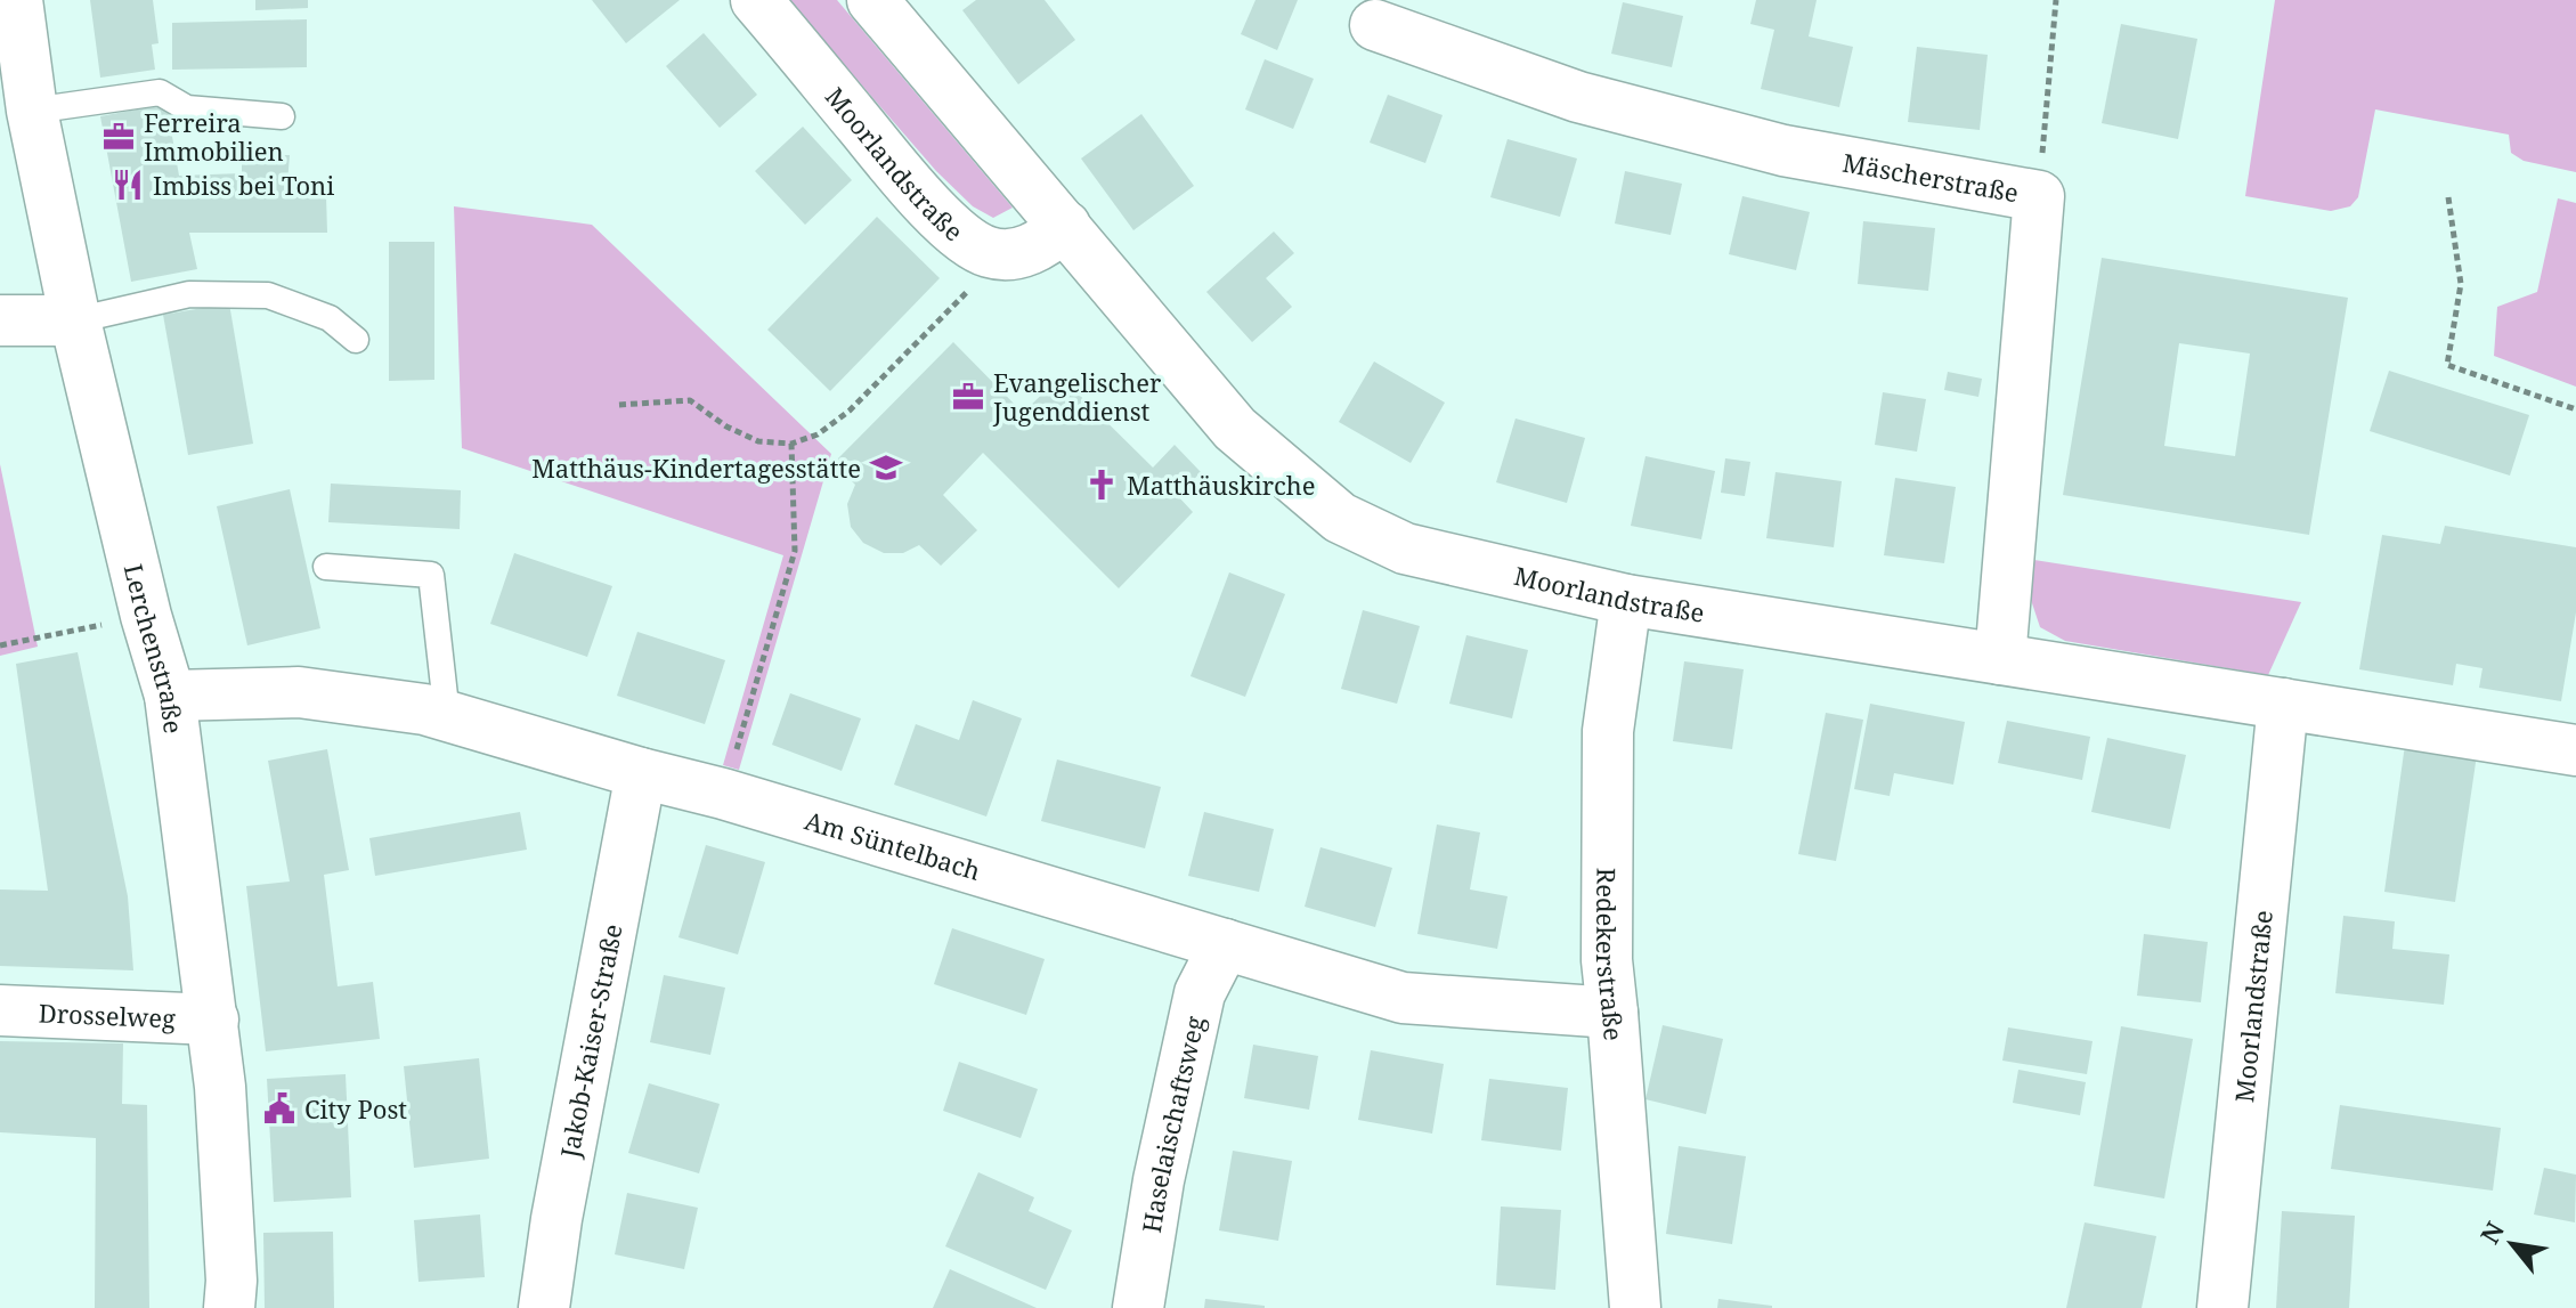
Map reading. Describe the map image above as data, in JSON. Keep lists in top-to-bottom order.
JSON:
{
  "streets": {
    "street": [
      "Moorlandstraße",
      "Mäscherstraße",
      "Lerchenstraße",
      "Am Süntelbach",
      "Redekerstraße",
      "Drosselweg",
      "Jakob-Kaiser-Straße",
      "Haselaischaftsweg"
    ]
  },
  "crossings": [
    ["Moorlandstraße", "Mäscherstraße"],
    ["Moorlandstraße", "Redekerstraße"],
    ["Lerchenstraße", "Am Süntelbach"],
    ["Lerchenstraße", "Drosselweg"],
    ["Am Süntelbach", "Redekerstraße"],
    ["Am Süntelbach", "Jakob-Kaiser-Straße"],
    ["Am Süntelbach", "Haselaischaftsweg"]
  ],
  "places": {
    "office": ["Ferreira Immobilien", "Evangelischer Jugenddienst"],
    "restaurant": ["Imbiss bei Toni"],
    "school or university": ["Matthäus-Kindertagesstätte"],
    "church": ["Matthäuskirche"],
    "public building": ["City Post"]
  },
  "north": "top left"
}
